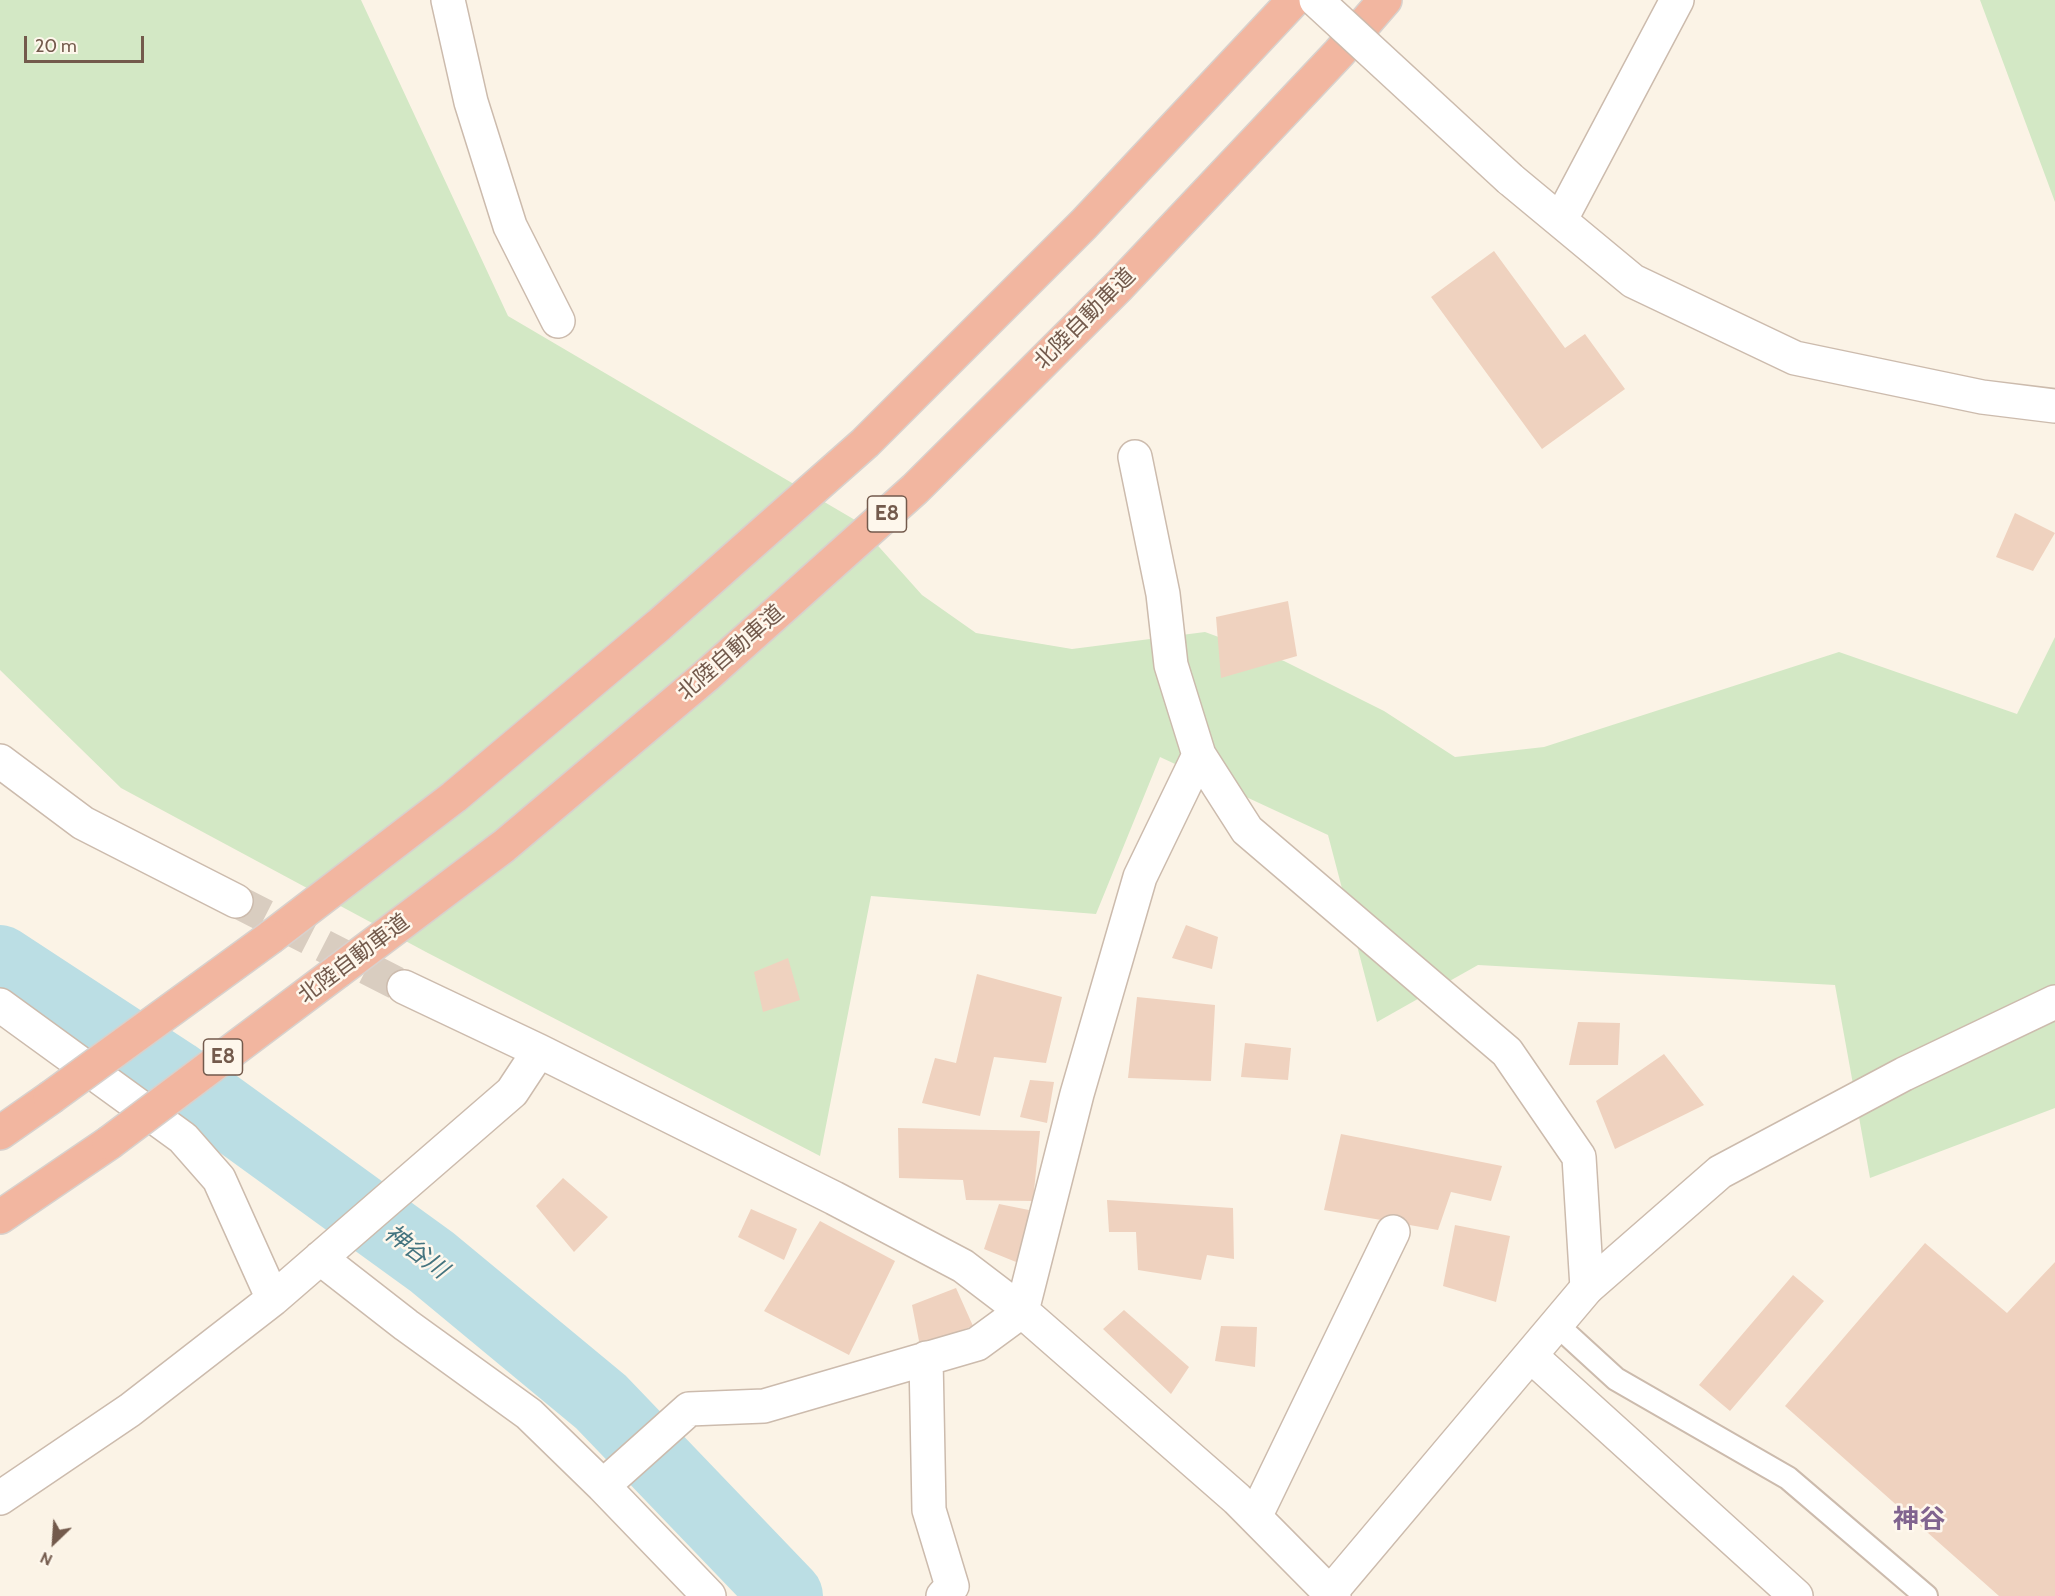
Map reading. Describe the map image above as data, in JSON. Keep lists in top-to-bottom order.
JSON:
{
  "streets": {
    "highway": ["北陸自動車道", "E8"]
  },
  "districts": ["神谷"],
  "water": ["神谷川"],
  "scale_bar": "20 m",
  "north": "bottom left"
}
